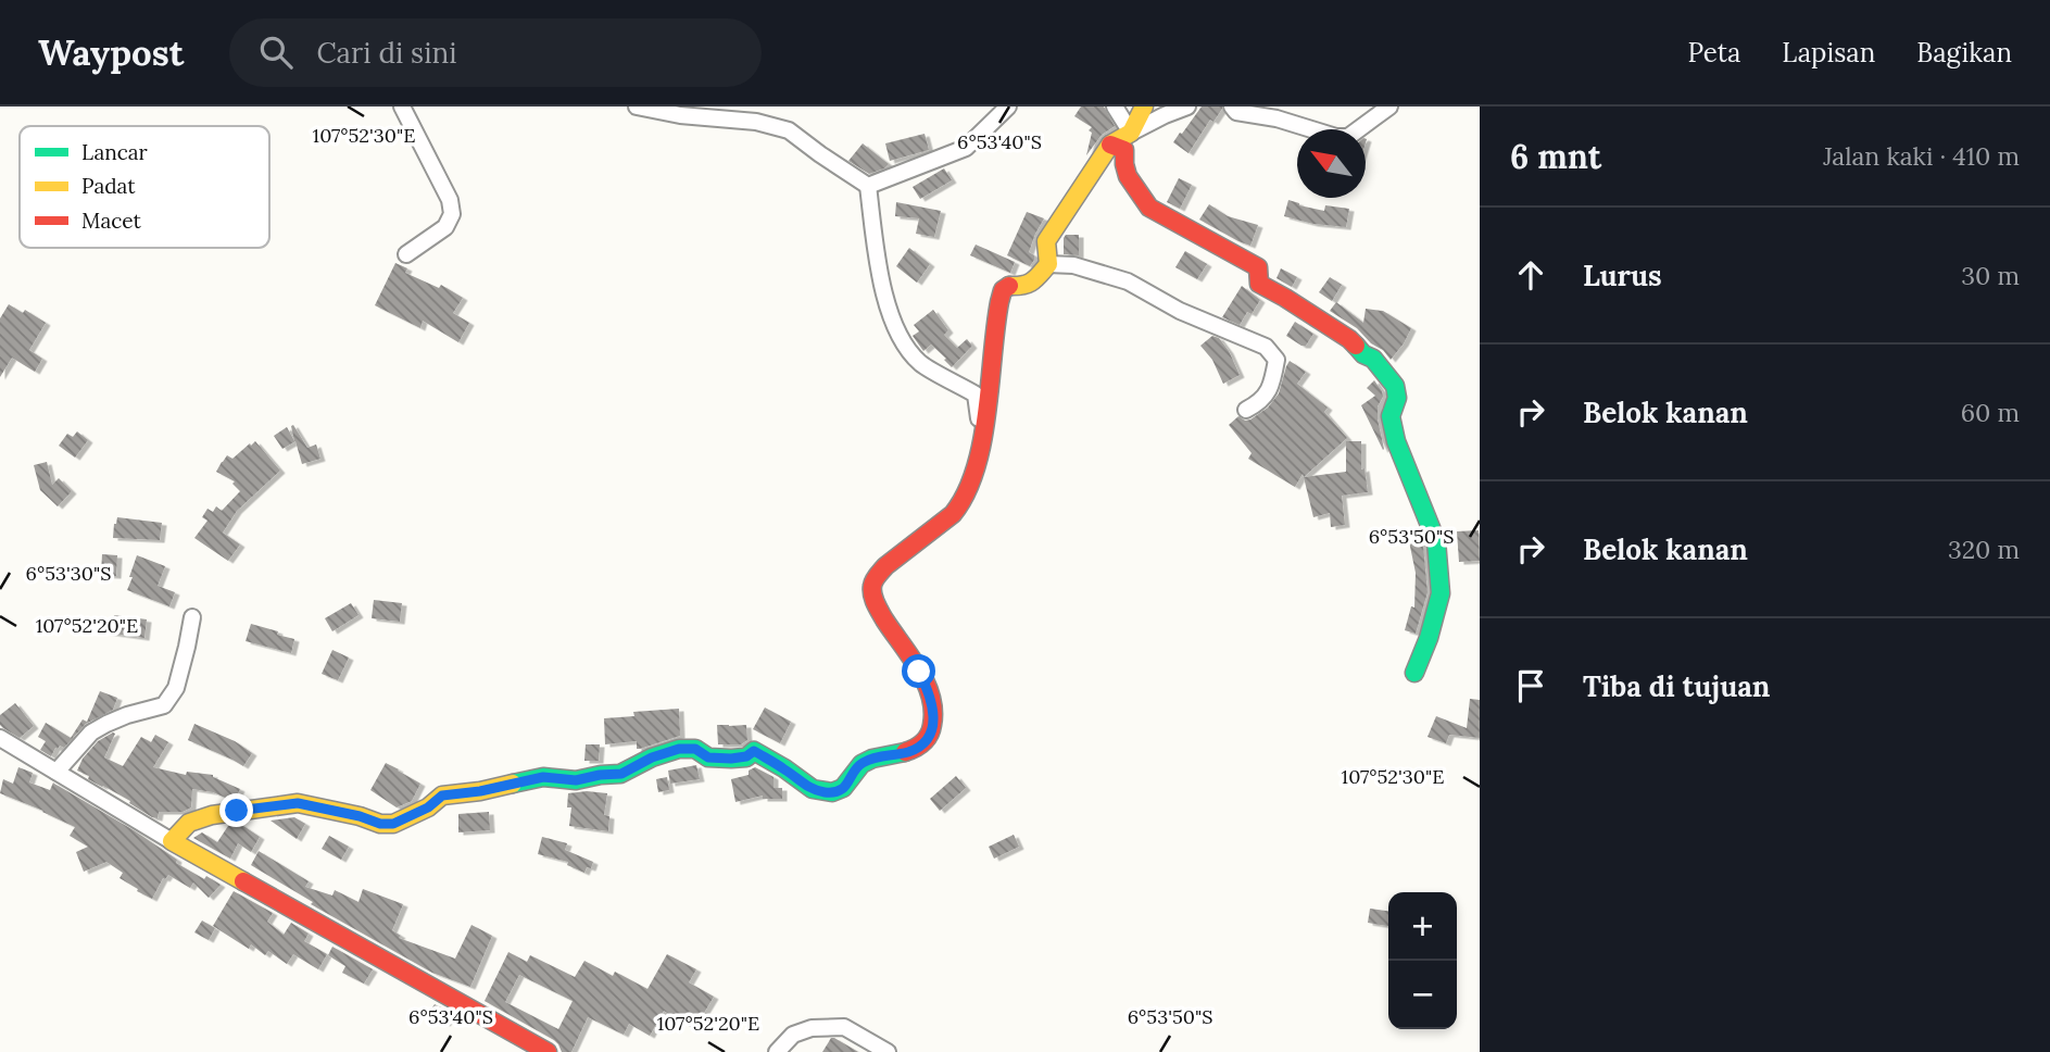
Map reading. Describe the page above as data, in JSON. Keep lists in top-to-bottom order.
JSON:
{
  "legend": ["Lancar", "Padat", "Macet"],
  "north": "top left",
  "page": {
    "header": "Waypost",
    "search": "Cari di sini",
    "nav": ["Peta", "Lapisan", "Bagikan"],
    "heading": ["6 mnt", "Jalan kaki · 410 m"],
    "list": [
      ["Lurus", "30 m"],
      ["Belok kanan", "60 m"],
      ["Belok kanan", "320 m"],
      "Tiba di tujuan"
    ],
    "map_buttons": ["+", "−"]
  },
  "coordinates": [
    "107°52'30\"E",
    "6°53'40\"S",
    "6°53'50\"S",
    "6°53'30\"S",
    "107°52'20\"E"
  ]
}
